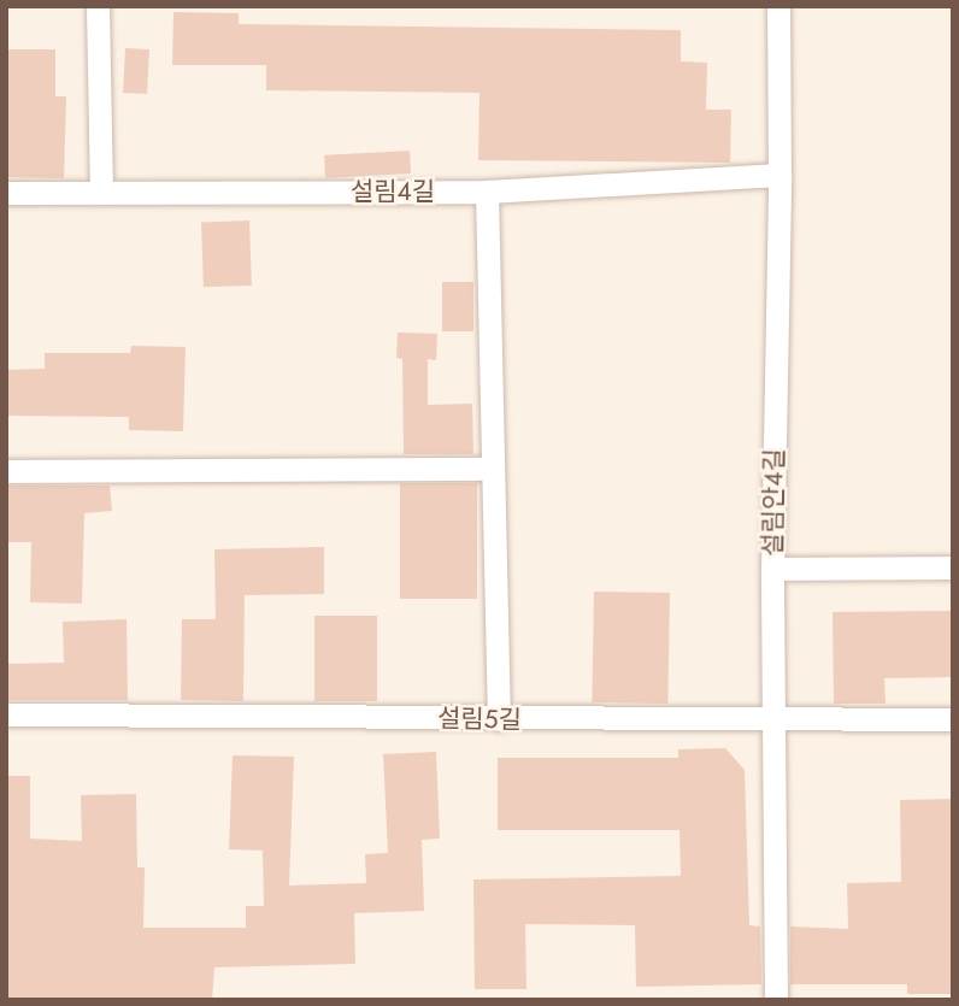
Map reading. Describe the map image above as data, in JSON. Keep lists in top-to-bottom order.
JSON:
{
  "streets": {
    "street": ["설림4길", "설림안4길", "설림5길"]
  },
  "crossings": [
    ["설림4길", "설림안4길"],
    ["설림안4길", "설림5길"]
  ]
}
